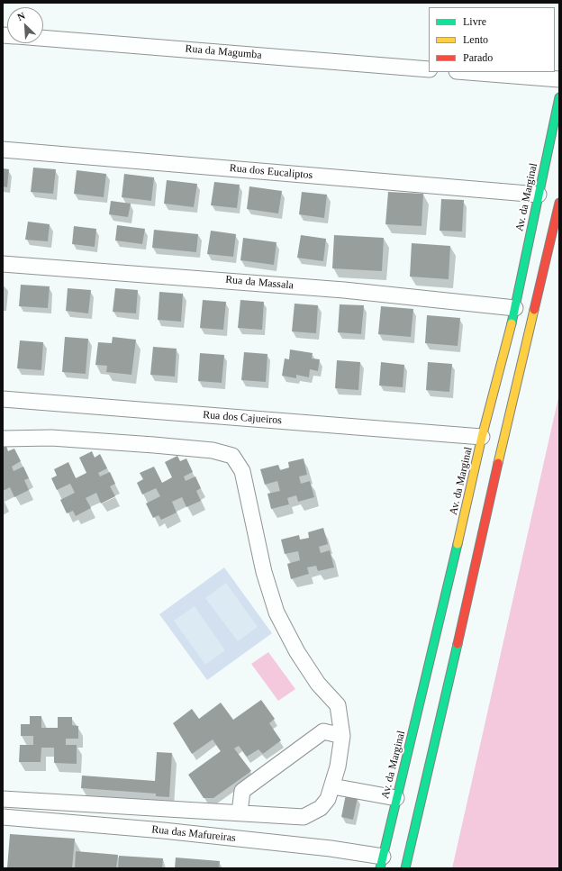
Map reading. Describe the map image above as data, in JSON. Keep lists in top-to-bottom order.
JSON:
{
  "streets": {
    "main road": ["Av. da Marginal"],
    "street": [
      "Rua da Magumba",
      "Rua dos Eucaliptos",
      "Rua da Massala",
      "Rua dos Cajueiros",
      "Rua das Mafureiras"
    ]
  },
  "crossings": [
    ["Rua dos Eucaliptos", "Av. da Marginal"],
    ["Av. da Marginal", "Rua da Massala"],
    ["Av. da Marginal", "Rua dos Cajueiros"],
    ["Av. da Marginal", "Rua das Mafureiras"]
  ],
  "legend": ["Livre", "Lento", "Parado"],
  "north": "top left"
}
